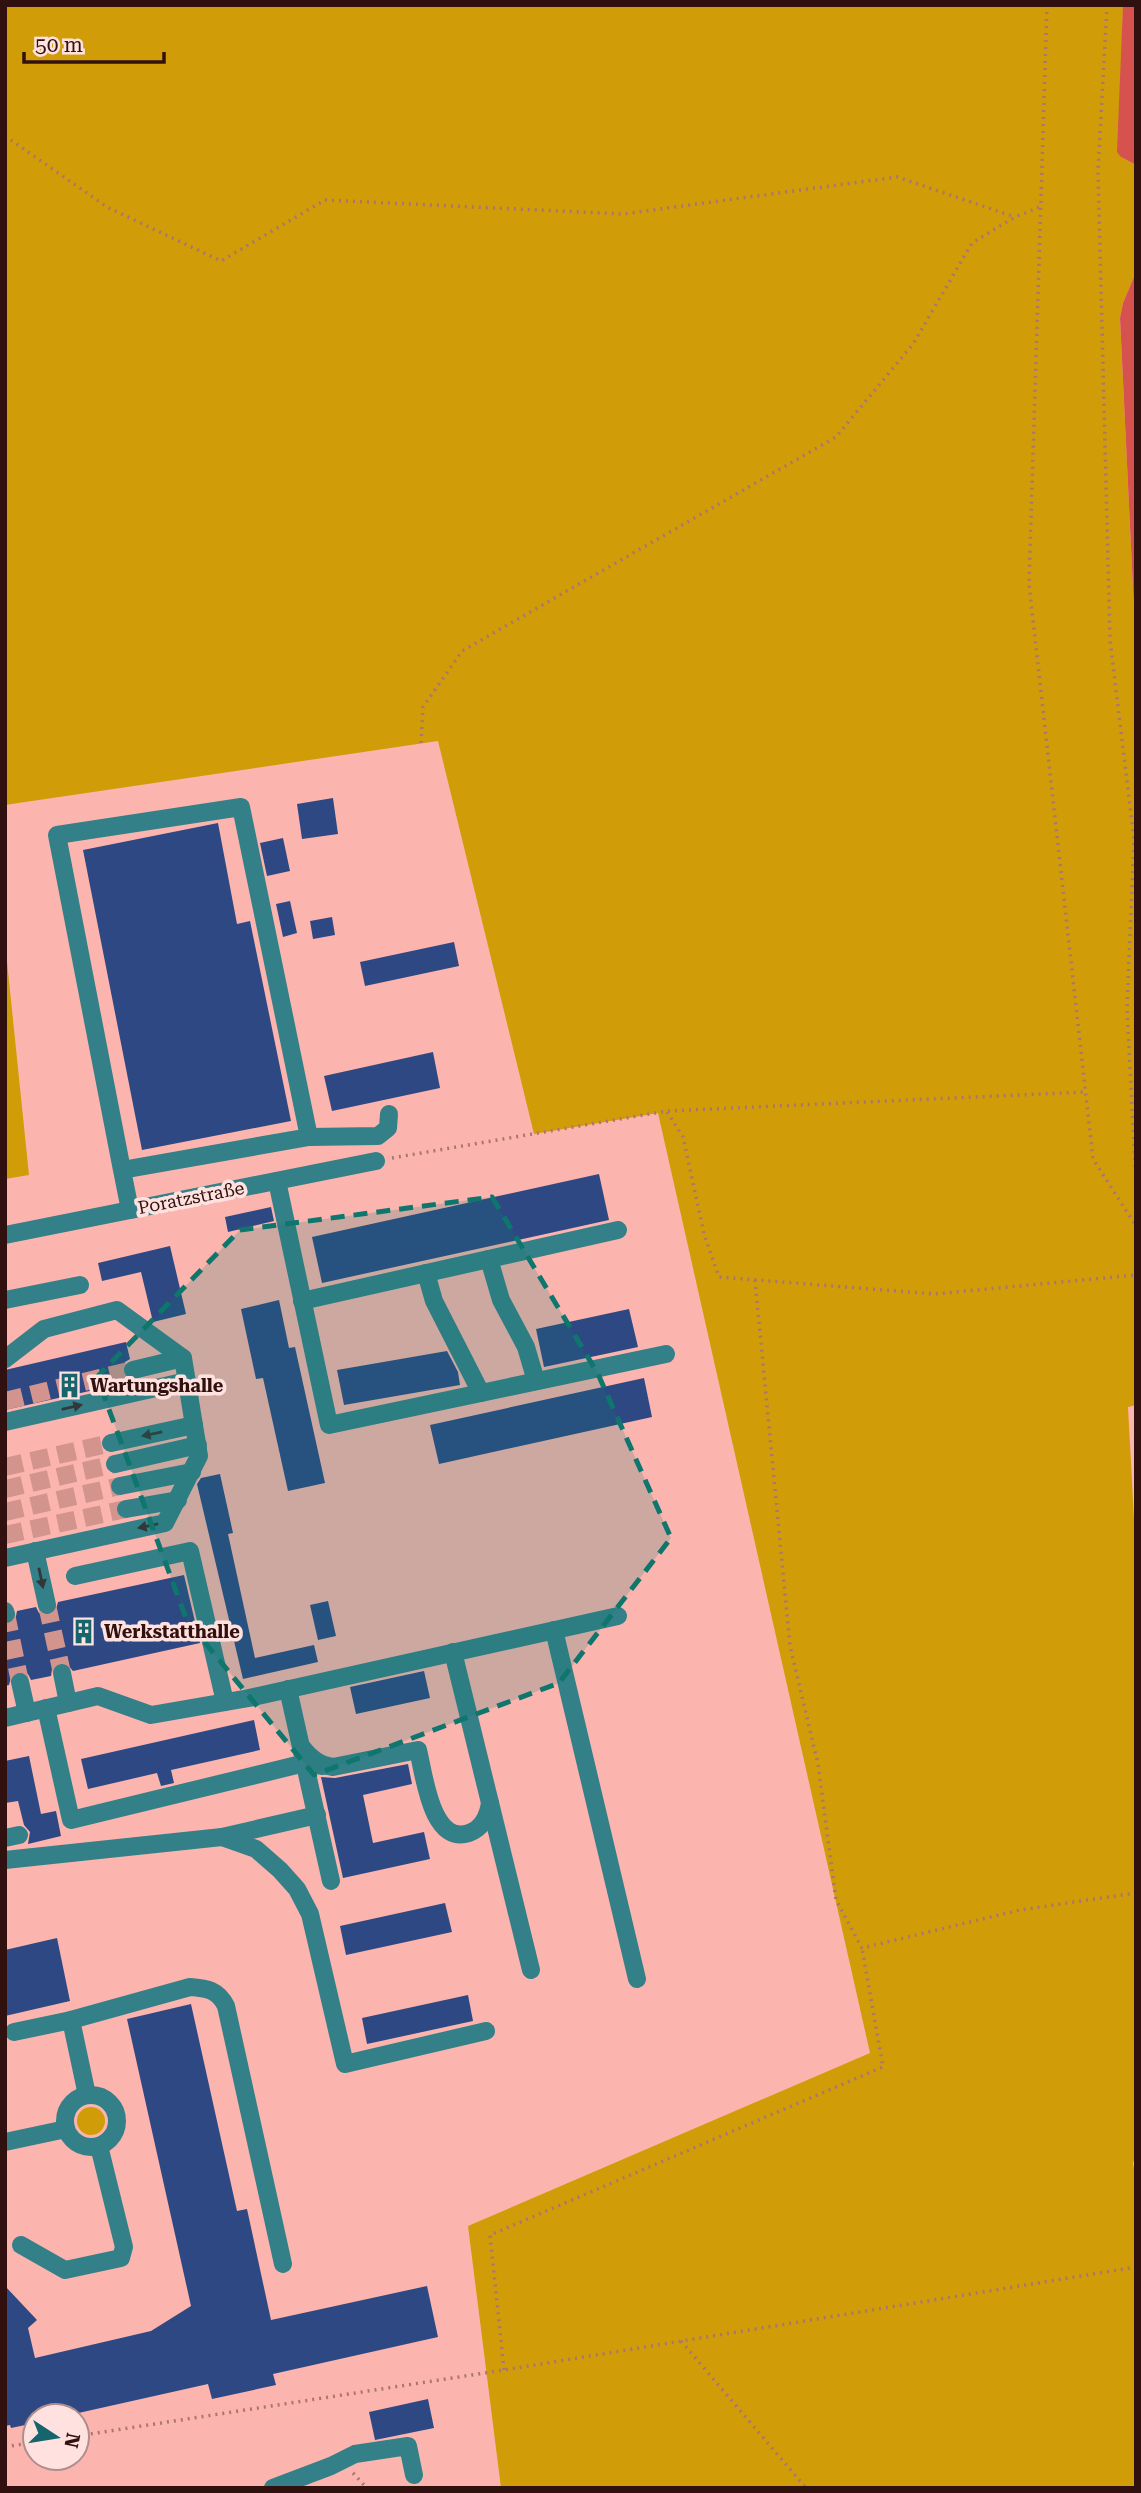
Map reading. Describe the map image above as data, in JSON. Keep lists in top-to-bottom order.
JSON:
{
  "streets": {
    "street": ["Poratzstraße"]
  },
  "places": {
    "building": ["Wartungshalle", "Werkstatthalle"]
  },
  "scale_bar": "50 m",
  "north": "right"
}
